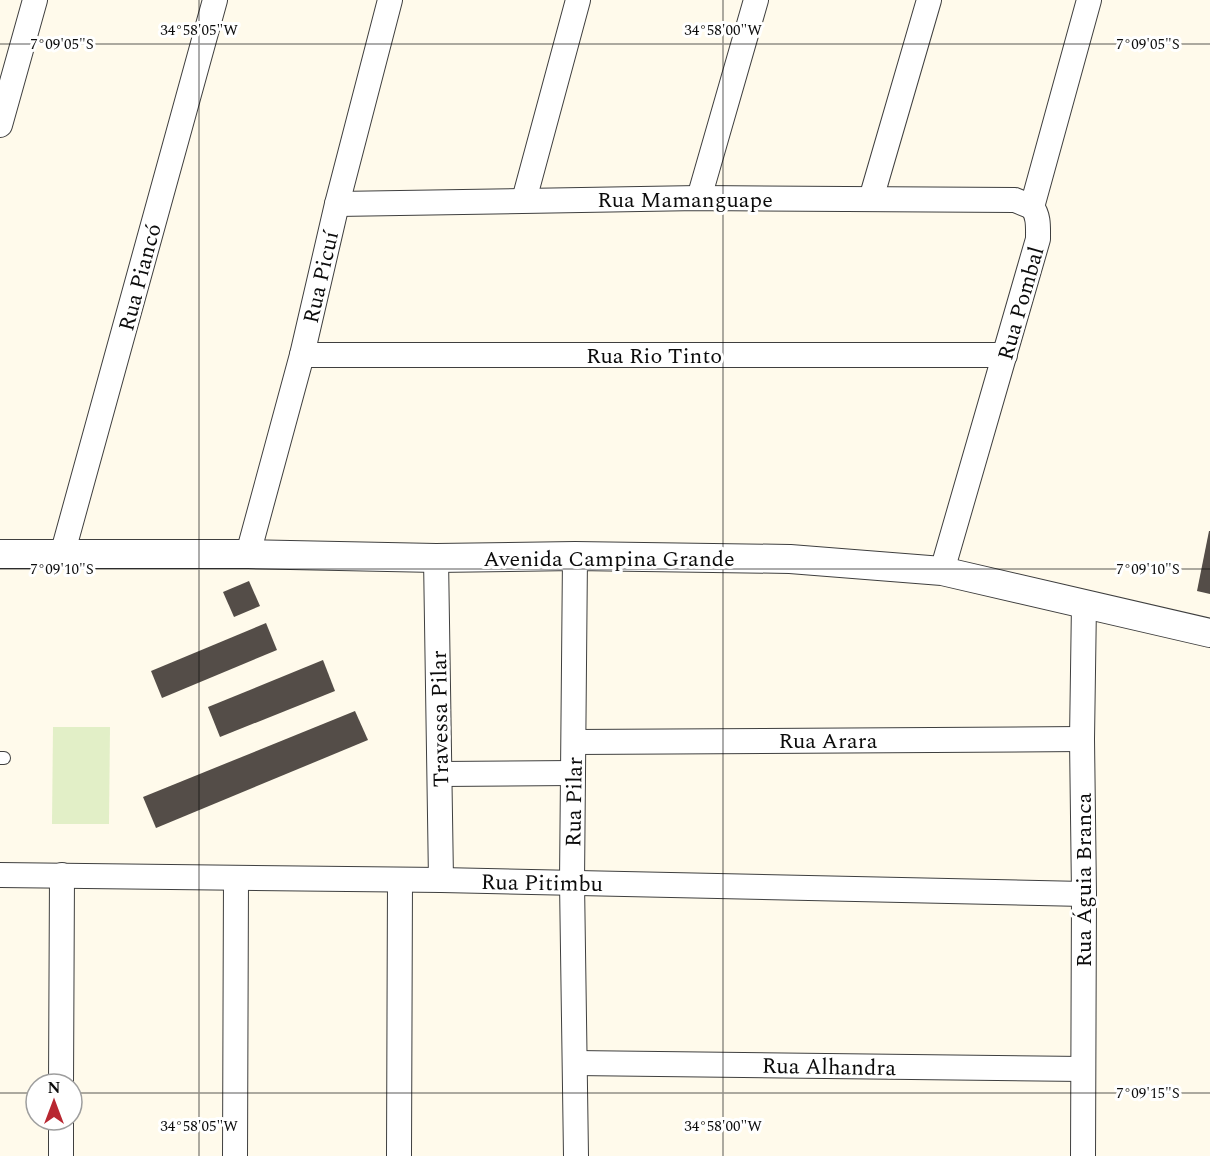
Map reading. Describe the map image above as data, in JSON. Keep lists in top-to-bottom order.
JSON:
{
  "streets": {
    "street": [
      "Rua Mamanguape",
      "Rua Piancó",
      "Rua Picuí",
      "Rua Pombal",
      "Rua Rio Tinto",
      "Avenida Campina Grande",
      "Travessa Pilar",
      "Rua Arara",
      "Rua Pilar",
      "Rua Águia Branca",
      "Rua Pitimbu",
      "Rua Alhandra"
    ]
  },
  "crossings": [
    ["Rua Mamanguape", "Rua Picuí"],
    ["Rua Mamanguape", "Rua Pombal"],
    ["Rua Piancó", "Avenida Campina Grande"],
    ["Rua Picuí", "Rua Rio Tinto"],
    ["Rua Picuí", "Avenida Campina Grande"],
    ["Rua Pombal", "Rua Rio Tinto"],
    ["Rua Pombal", "Avenida Campina Grande"],
    ["Avenida Campina Grande", "Travessa Pilar"],
    ["Avenida Campina Grande", "Rua Pilar"],
    ["Avenida Campina Grande", "Rua Águia Branca"],
    ["Travessa Pilar", "Rua Pitimbu"],
    ["Rua Arara", "Rua Pilar"],
    ["Rua Arara", "Rua Águia Branca"],
    ["Rua Pilar", "Rua Pitimbu"],
    ["Rua Pilar", "Rua Alhandra"],
    ["Rua Águia Branca", "Rua Pitimbu"],
    ["Rua Águia Branca", "Rua Alhandra"]
  ],
  "north": "top",
  "coordinates": [
    "34°58'05\"W",
    "34°58'00\"W",
    "7°09'05\"S",
    "7°09'10\"S",
    "7°09'15\"S"
  ]
}
